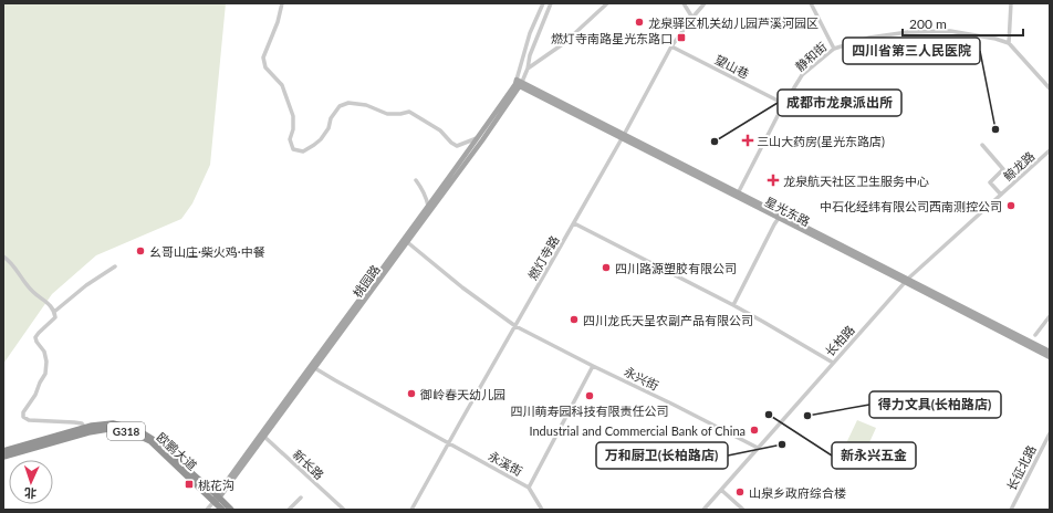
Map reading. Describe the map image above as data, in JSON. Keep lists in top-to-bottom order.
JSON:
{
  "streets": {
    "highway": ["G318", "欧鹏大道"],
    "main road": ["星光东路", "桃园路"],
    "street": [
      "静和街",
      "望山巷",
      "鲸龙路",
      "燃灯寺路",
      "长柏路",
      "永兴街",
      "永溪街",
      "新长路",
      "长征北路"
    ]
  },
  "crossings": [
    ["静和街", "望山巷"],
    ["静和街", "星光东路"],
    ["望山巷", "燃灯寺路"],
    ["鲸龙路", "长柏路"],
    ["星光东路", "燃灯寺路"],
    ["星光东路", "桃园路"],
    ["星光东路", "长柏路"],
    ["燃灯寺路", "永兴街"],
    ["燃灯寺路", "永溪街"],
    ["桃园路", "永兴街"],
    ["桃园路", "G318"],
    ["桃园路", "欧鹏大道"],
    ["桃园路", "永溪街"],
    ["桃园路", "新长路"],
    ["长柏路", "永兴街"],
    ["G318", "欧鹏大道"]
  ],
  "places": {
    "other": [
      "龙泉驿区机关幼儿园芦溪河园区",
      "四川省第三人民医院",
      "成都市龙泉派出所",
      "中石化经纬有限公司西南测控公司",
      "幺哥山庄·柴火鸡·中餐",
      "四川路源塑胶有限公司",
      "四川龙氏天呈农副产品有限公司",
      "御岭春天幼儿园",
      "四川萌寿园科技有限责任公司",
      "新永兴五金",
      "得力文具(长柏路店)",
      "Industrial and Commercial Bank of China",
      "万和厨卫(长柏路店)",
      "山泉乡政府综合楼"
    ],
    "transit": ["燃灯寺南路星光东路口", "桃花沟"],
    "health": ["三山大药房(星光东路店)", "龙泉航天社区卫生服务中心"]
  },
  "scale_bar": "200 m",
  "north": "bottom"
}
